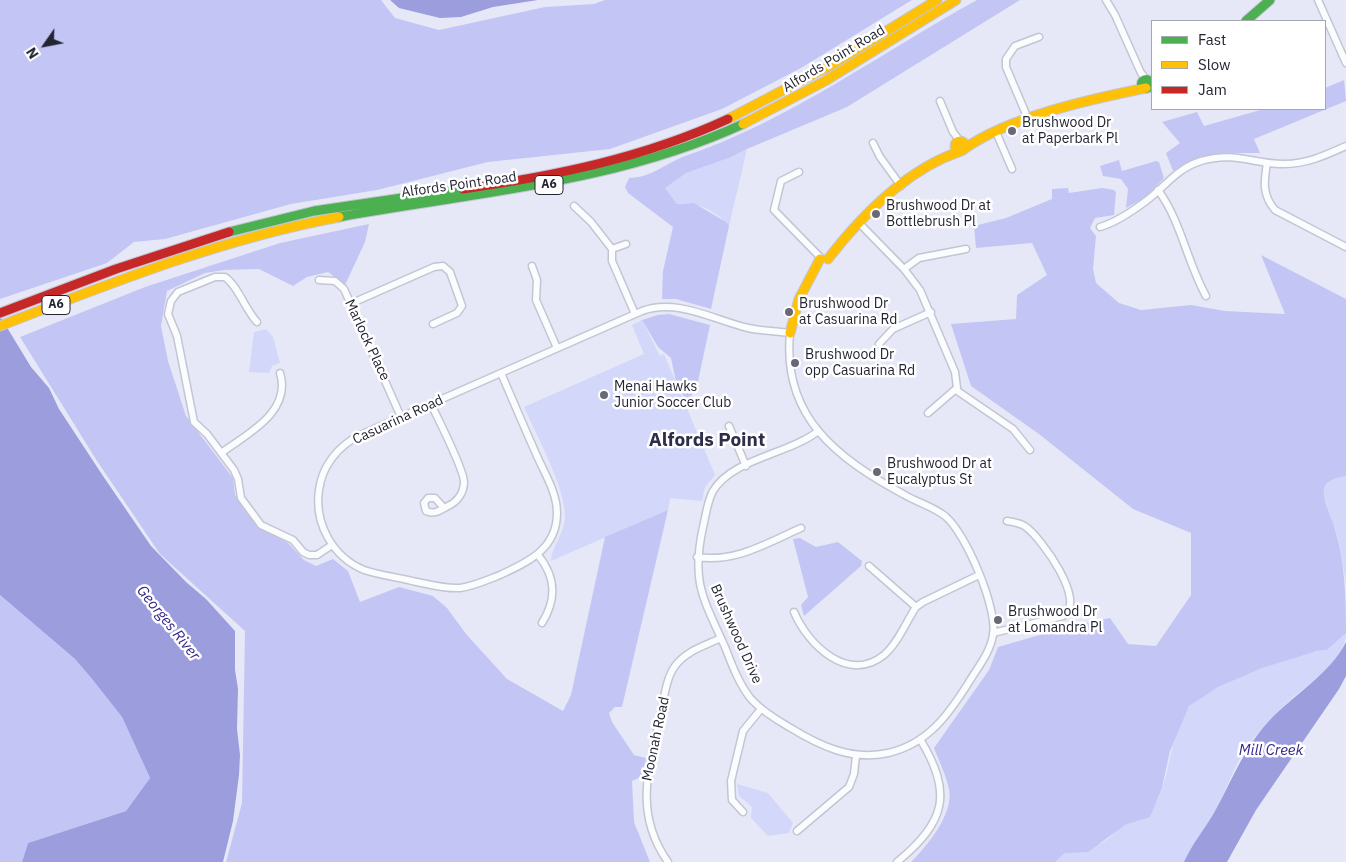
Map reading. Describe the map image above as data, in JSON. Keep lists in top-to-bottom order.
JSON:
{
  "streets": {
    "main road": ["Alfords Point Road", "A6", "Brushwood Drive"],
    "street": ["Marlock Place", "Casuarina Road", "Moonah Road"]
  },
  "crossings": [
    ["Marlock Place", "Casuarina Road"],
    ["Casuarina Road", "Brushwood Drive"],
    ["Brushwood Drive", "Moonah Road"]
  ],
  "districts": ["Alfords Point"],
  "water": ["Georges River", "Mill Creek"],
  "places": [
    "Brushwood Dr at Paperbark Pl",
    "Brushwood Dr at Bottlebrush Pl",
    "Brushwood Dr at Casuarina Rd",
    "Brushwood Dr opp Casuarina Rd",
    "Menai Hawks Junior Soccer Club",
    "Brushwood Dr at Eucalyptus St",
    "Brushwood Dr at Lomandra Pl"
  ],
  "legend": ["Fast", "Slow", "Jam"],
  "north": "bottom left"
}
